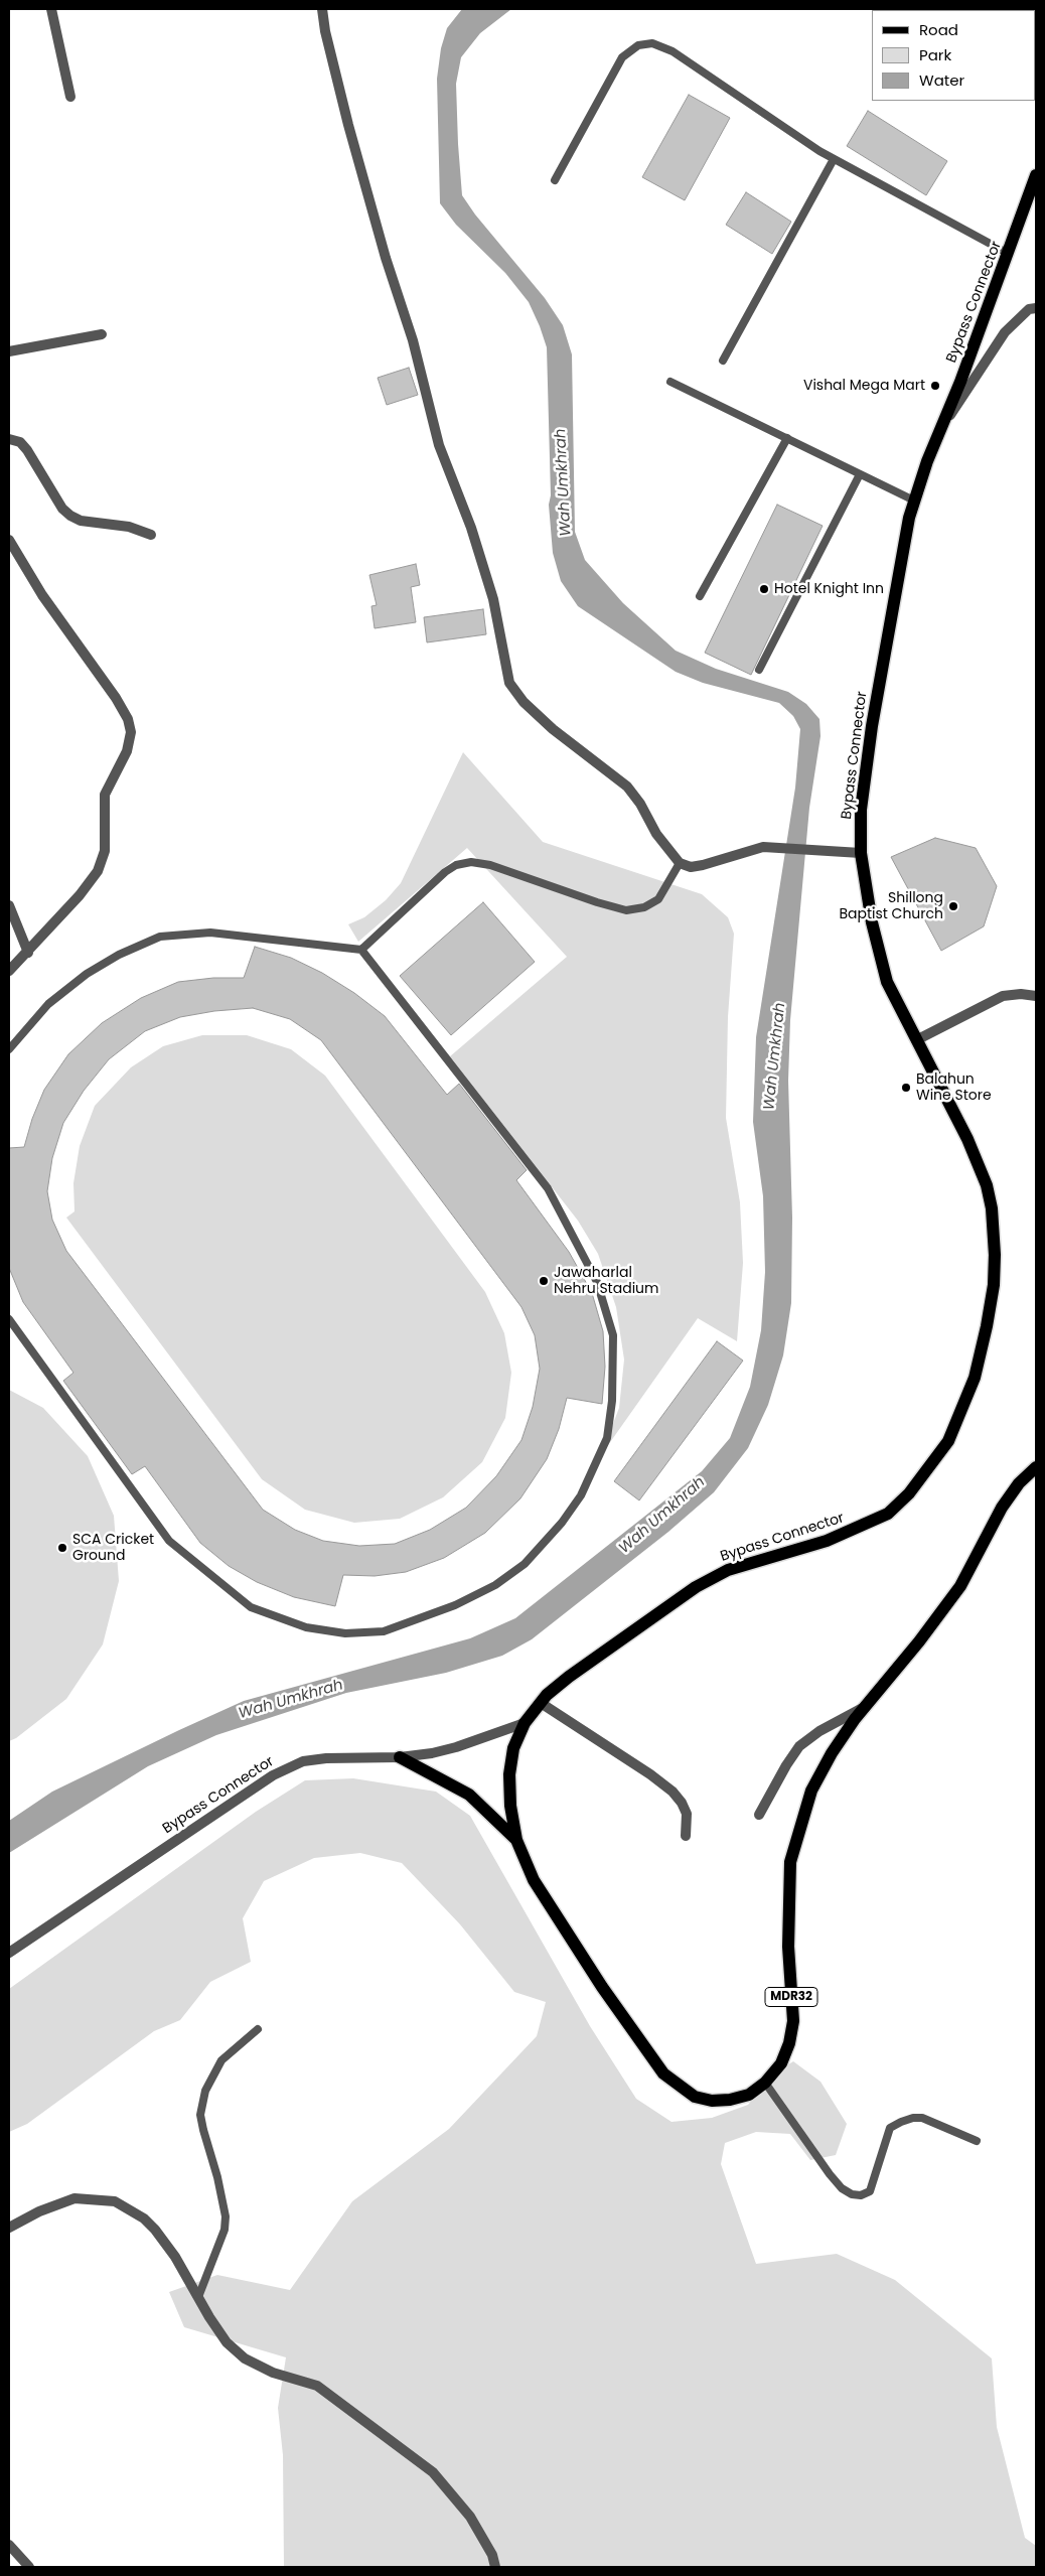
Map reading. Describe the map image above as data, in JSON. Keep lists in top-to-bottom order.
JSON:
{
  "streets": {
    "main road": ["Bypass Connector", "MDR32"]
  },
  "crossings": [
    ["Bypass Connector", "MDR32"]
  ],
  "water": ["Wah Umkhrah"],
  "places": [
    "Vishal Mega Mart",
    "Hotel Knight Inn",
    "Shillong Baptist Church",
    "Balahun Wine Store",
    "Jawaharlal Nehru Stadium",
    "SCA Cricket Ground"
  ],
  "legend": ["Road", "Park", "Water"]
}
